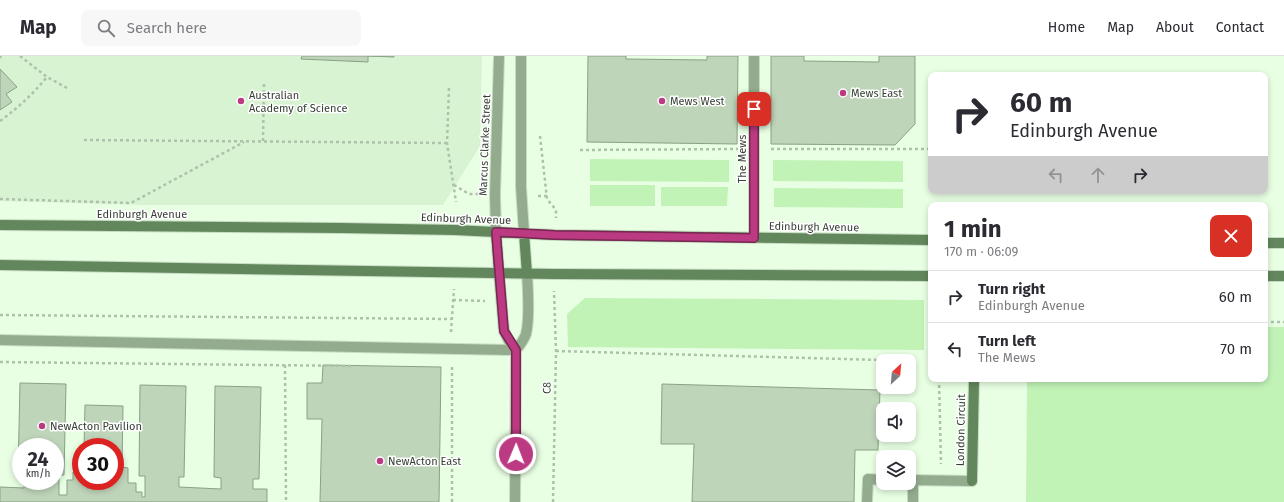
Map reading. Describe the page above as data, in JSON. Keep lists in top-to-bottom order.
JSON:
{
  "streets": {
    "main road": ["Marcus Clarke Street", "Edinburgh Avenue", "London Circuit"],
    "street": ["The Mews"],
    "path": ["C8"]
  },
  "crossings": [
    ["Marcus Clarke Street", "Edinburgh Avenue"],
    ["The Mews", "Edinburgh Avenue"]
  ],
  "places": [
    "Mews East",
    "Australian Academy of Science",
    "Mews West",
    "NewActon Pavilion",
    "NewActon East"
  ],
  "north": "top right",
  "page": {
    "header": "Map",
    "search": "Search here",
    "nav": [
      "Home",
      "Map",
      "About",
      "Contact"
    ],
    "turn": ["60 m", "Edinburgh Avenue"],
    "heading": ["1 min", "170 m · 06:09"],
    "list": [
      {
        "name": "Turn right",
        "note": "Edinburgh Avenue",
        "value": "60 m"
      },
      {
        "name": "Turn left",
        "note": "The Mews",
        "value": "70 m"
      }
    ],
    "speed": "24 km/h",
    "limit": "30"
  }
}
